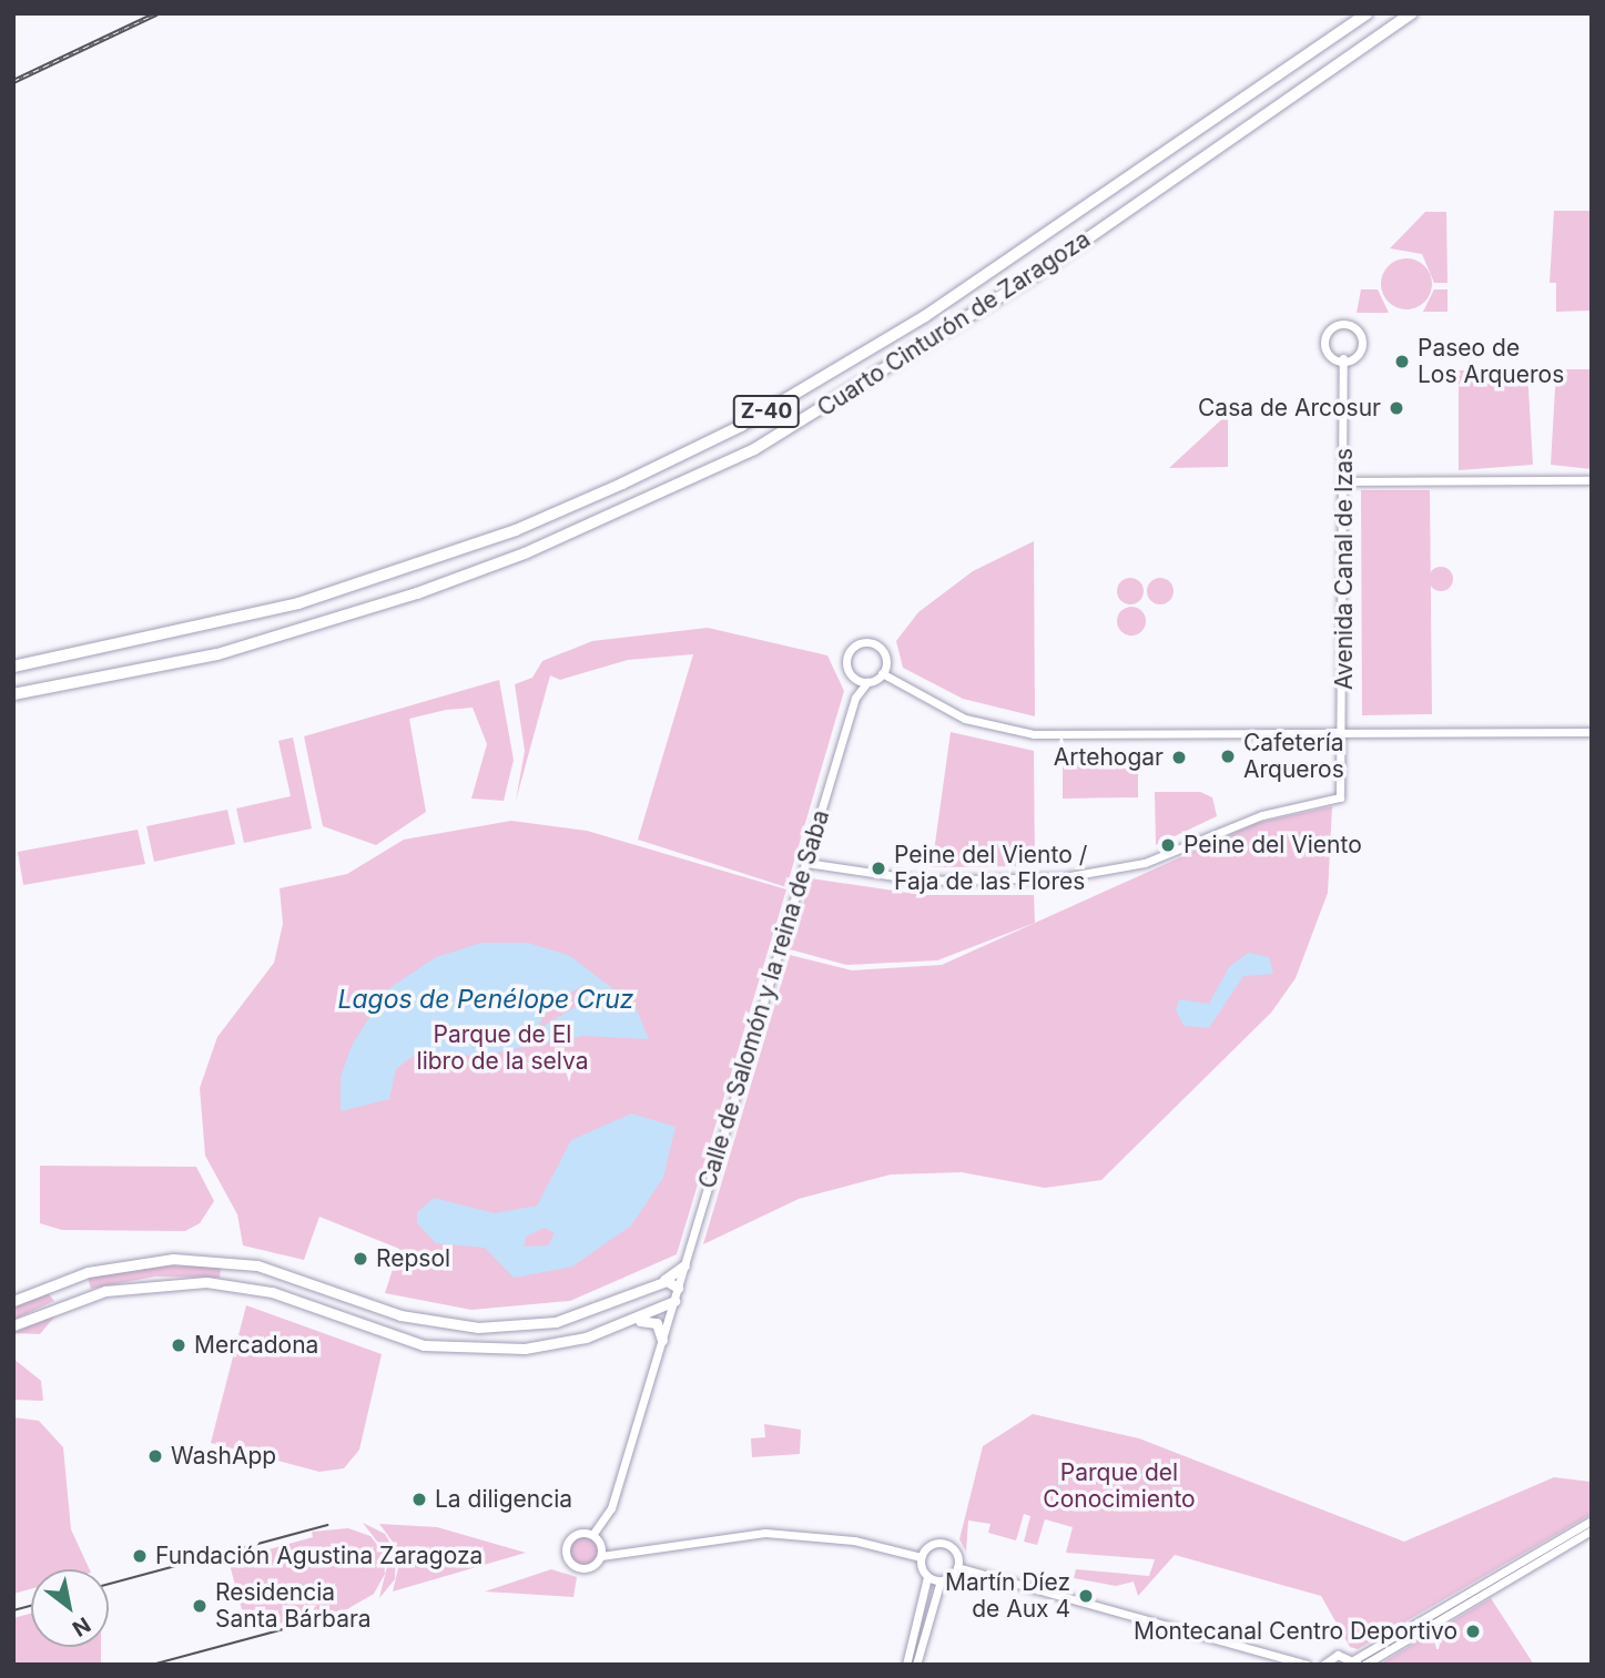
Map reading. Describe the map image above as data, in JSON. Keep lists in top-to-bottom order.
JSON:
{
  "streets": {
    "highway": ["Cuarto Cinturón de Zaragoza", "Z-40"],
    "street": ["Avenida Canal de Izas", "Calle de Salomón y la reina de Saba"]
  },
  "crossings": [
    ["Avenida Canal de Izas", "Calle de Salomón y la reina de Saba"]
  ],
  "water": ["Lagos de Penélope Cruz"],
  "parks": ["Parque de El libro de la selva", "Parque del Conocimiento"],
  "places": [
    "Paseo de Los Arqueros",
    "Casa de Arcosur",
    "Cafetería Arqueros",
    "Artehogar",
    "Peine del Viento",
    "Peine del Viento / Faja de las Flores",
    "Repsol",
    "Mercadona",
    "WashApp",
    "La diligencia",
    "Fundación Agustina Zaragoza",
    "Martín Díez de Aux 4",
    "Residencia Santa Bárbara",
    "Montecanal Centro Deportivo"
  ],
  "north": "bottom right"
}
